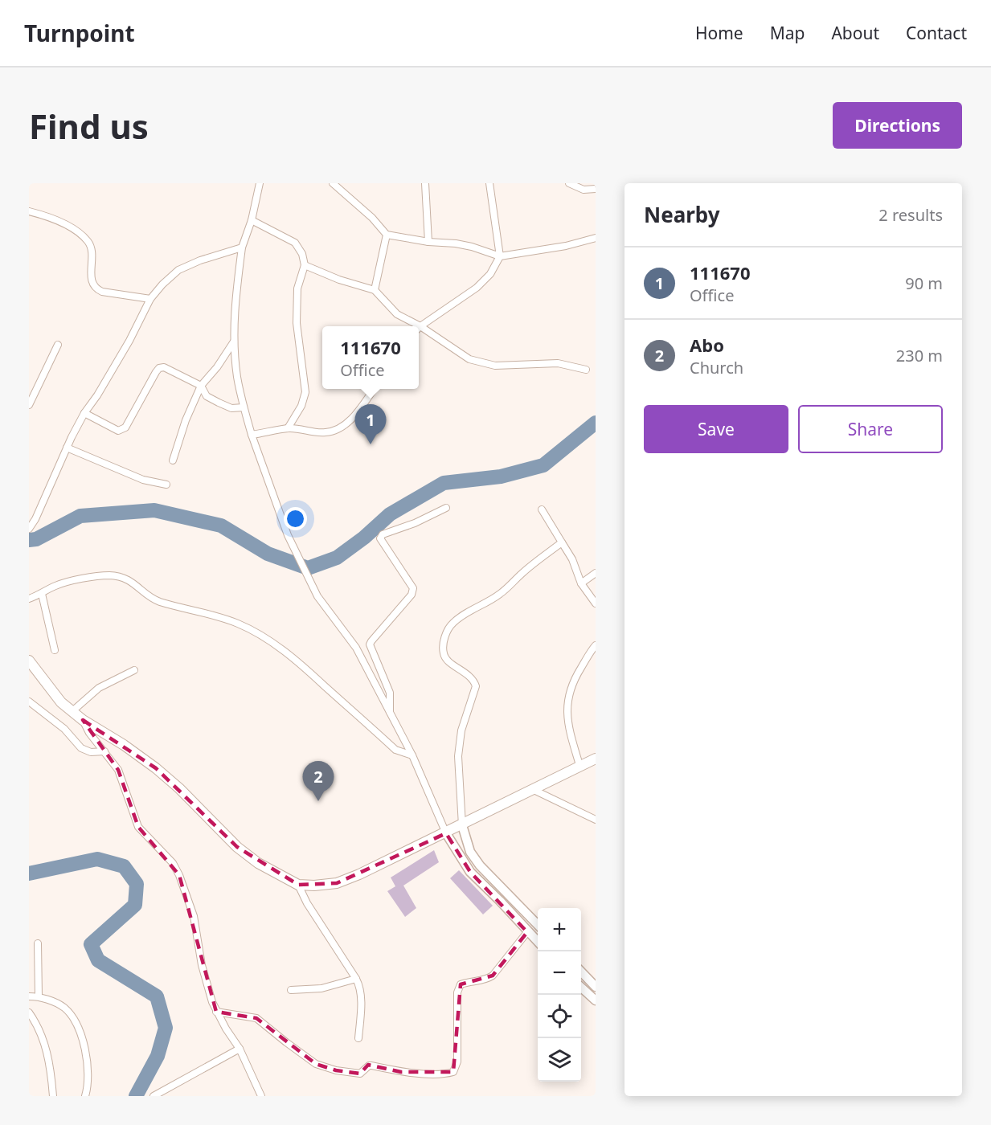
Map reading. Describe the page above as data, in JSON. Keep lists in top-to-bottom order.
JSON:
{
  "page": {
    "header": "Turnpoint",
    "nav": [
      "Home",
      "Map",
      "About",
      "Contact"
    ],
    "buttons": [
      "Directions",
      ["Save", "Share"]
    ],
    "title": "Find us",
    "heading": ["Nearby", "2 results"],
    "list": [
      {
        "mark": "1",
        "name": "111670",
        "note": "Office",
        "value": "90 m"
      },
      {
        "mark": "2",
        "name": "Abo",
        "note": "Church",
        "value": "230 m"
      }
    ],
    "popup": ["111670", "Office"],
    "pins": ["1", "2"],
    "map_buttons": ["+", "−"]
  }
}
